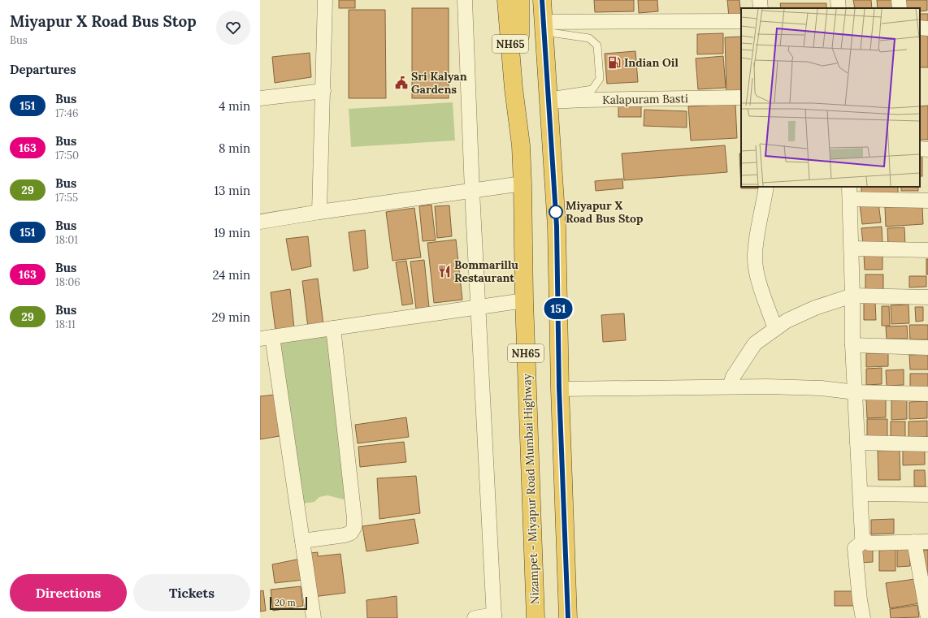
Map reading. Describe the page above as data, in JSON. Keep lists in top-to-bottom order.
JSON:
{
  "streets": {
    "highway": ["NH65", "Nizampet - Miyapur Road Mumbai Highway"],
    "street": ["Kalapuram Basti"]
  },
  "crossings": [
    ["NH65", "Kalapuram Basti"],
    ["NH65", "Nizampet - Miyapur Road Mumbai Highway"]
  ],
  "places": {
    "fuel station": ["Indian Oil"],
    "public building": ["Sri Kalyan Gardens"],
    "other": ["Miyapur X Road Bus Stop"],
    "restaurant": ["Bommarillu Restaurant"]
  },
  "lines": ["bus line 151"],
  "scale_bar": "20 m",
  "page": {
    "heading": [
      ["Miyapur X Road Bus Stop", "Bus"],
      "Departures"
    ],
    "on_map": "151",
    "list": [
      {
        "mark": "151",
        "name": "Bus",
        "note": "17:46",
        "value": "4 min"
      },
      {
        "mark": "163",
        "name": "Bus",
        "note": "17:50",
        "value": "8 min"
      },
      {
        "mark": "29",
        "name": "Bus",
        "note": "17:55",
        "value": "13 min"
      },
      {
        "mark": "151",
        "name": "Bus",
        "note": "18:01",
        "value": "19 min"
      },
      {
        "mark": "163",
        "name": "Bus",
        "note": "18:06",
        "value": "24 min"
      },
      {
        "mark": "29",
        "name": "Bus",
        "note": "18:11",
        "value": "29 min"
      }
    ],
    "buttons": ["Directions", "Tickets"],
    "scale": "20 m"
  }
}
